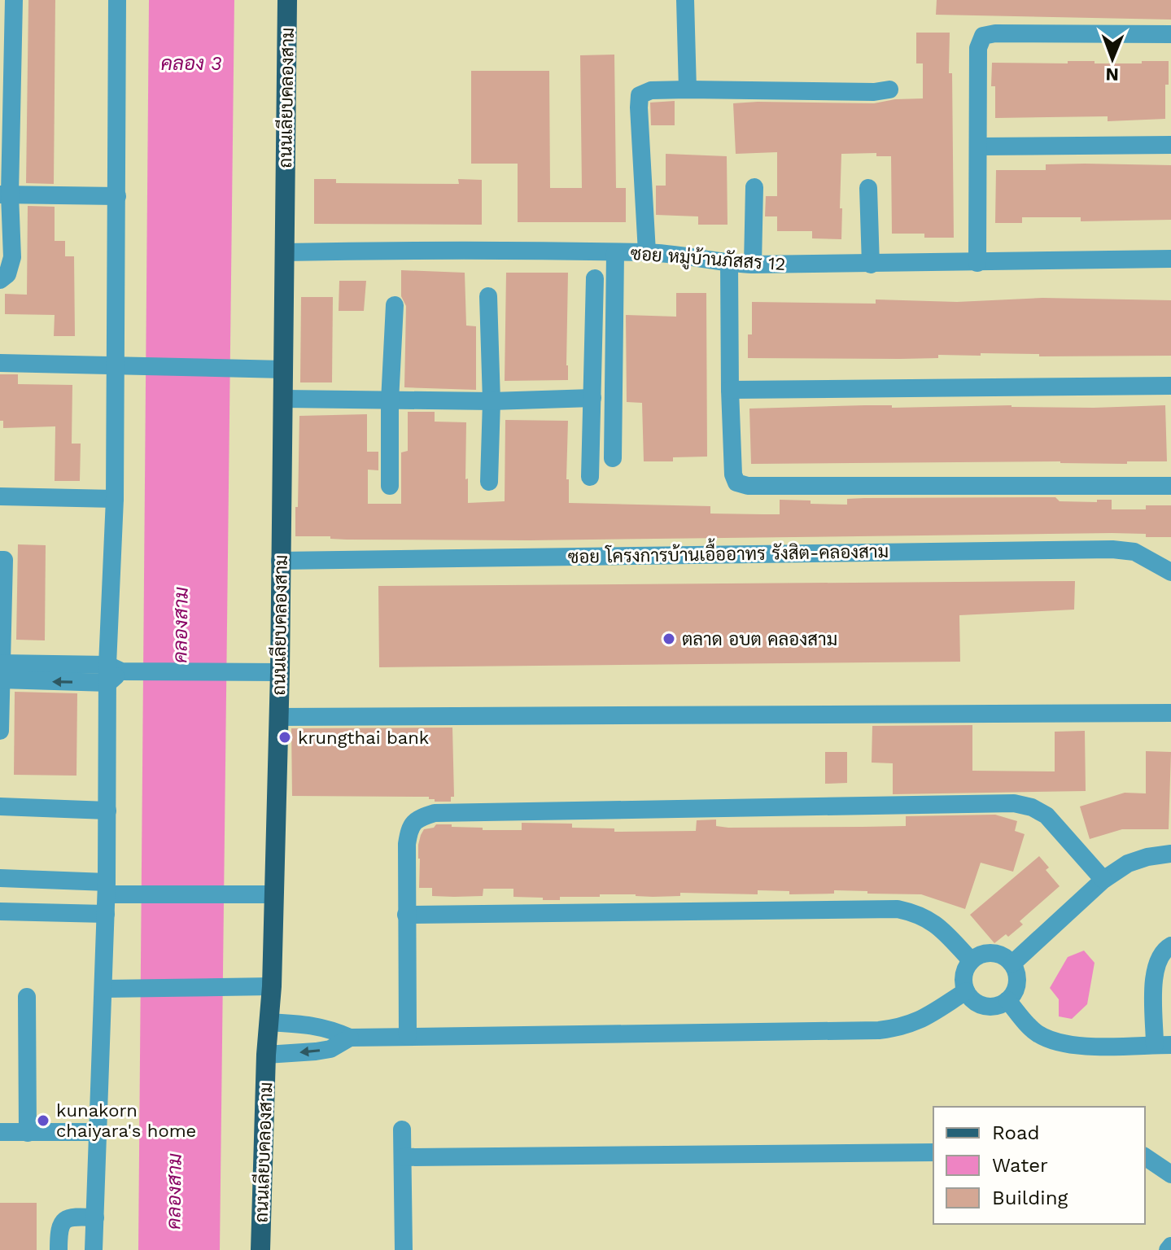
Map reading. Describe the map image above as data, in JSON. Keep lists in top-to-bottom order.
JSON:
{
  "streets": {
    "main road": ["ถนนเลียบคลองสาม"],
    "street": ["ซอย หมู่บ้านภัสสร 12", "ซอย โครงการบ้านเอื้ออาทร รังสิต-คลองสาม"]
  },
  "crossings": [
    ["ถนนเลียบคลองสาม", "ซอย หมู่บ้านภัสสร 12"],
    ["ถนนเลียบคลองสาม", "ซอย โครงการบ้านเอื้ออาทร รังสิต-คลองสาม"]
  ],
  "water": ["คลอง 3", "คลองสาม"],
  "places": ["ตลาด อบต คลองสาม", "krungthai bank", "kunakorn chaiyara's home"],
  "legend": ["Road", "Water", "Building"],
  "north": "bottom"
}
